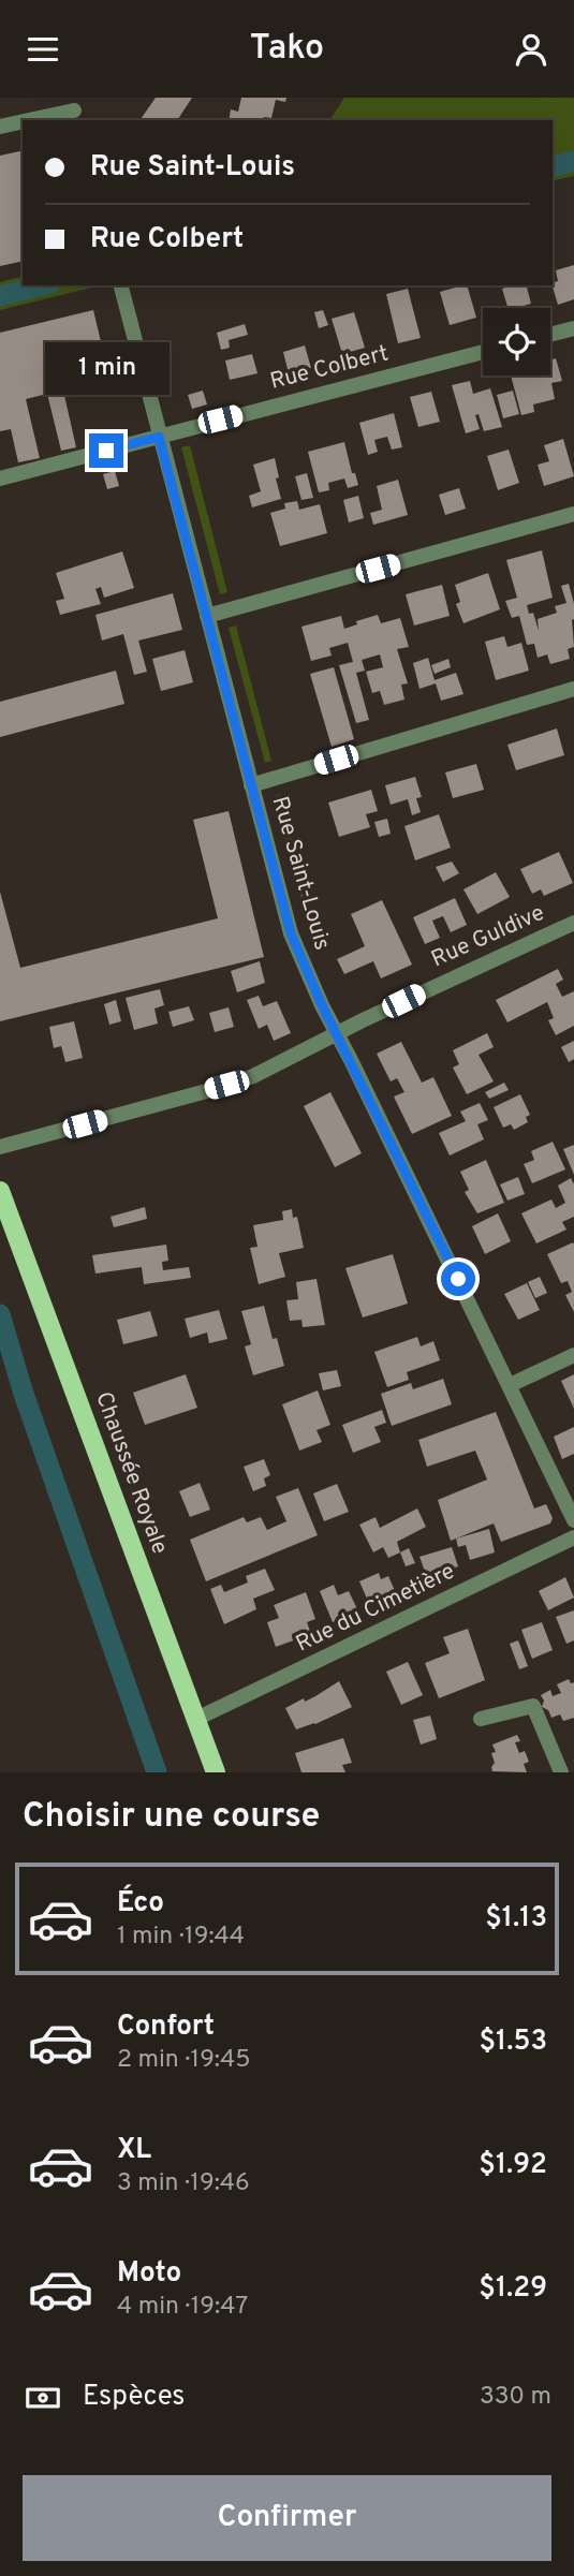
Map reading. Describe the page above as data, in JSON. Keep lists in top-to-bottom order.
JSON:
{
  "streets": {
    "main road": ["Chaussée Royale"],
    "street": [
      "Rue Colbert",
      "Rue Saint-Louis",
      "Rue Guldive",
      "Rue du Cimetière"
    ]
  },
  "crossings": [
    ["Rue Colbert", "Rue Saint-Louis"],
    ["Rue Saint-Louis", "Rue Guldive"],
    ["Chaussée Royale", "Rue du Cimetière"]
  ],
  "page": {
    "header": "Tako",
    "banner": ["Rue Saint-Louis", "Rue Colbert"],
    "bubble": "1 min",
    "heading": "Choisir une course",
    "list": [
      {
        "name": "Éco",
        "note": "1 min · 19:44",
        "value": "$1.13"
      },
      {
        "name": "Confort",
        "note": "2 min · 19:45",
        "value": "$1.53"
      },
      {
        "name": "XL",
        "note": "3 min · 19:46",
        "value": "$1.92"
      },
      {
        "name": "Moto",
        "note": "4 min · 19:47",
        "value": "$1.29"
      }
    ],
    "pay": ["Espèces", "330 m"],
    "buttons": "Confirmer"
  }
}
